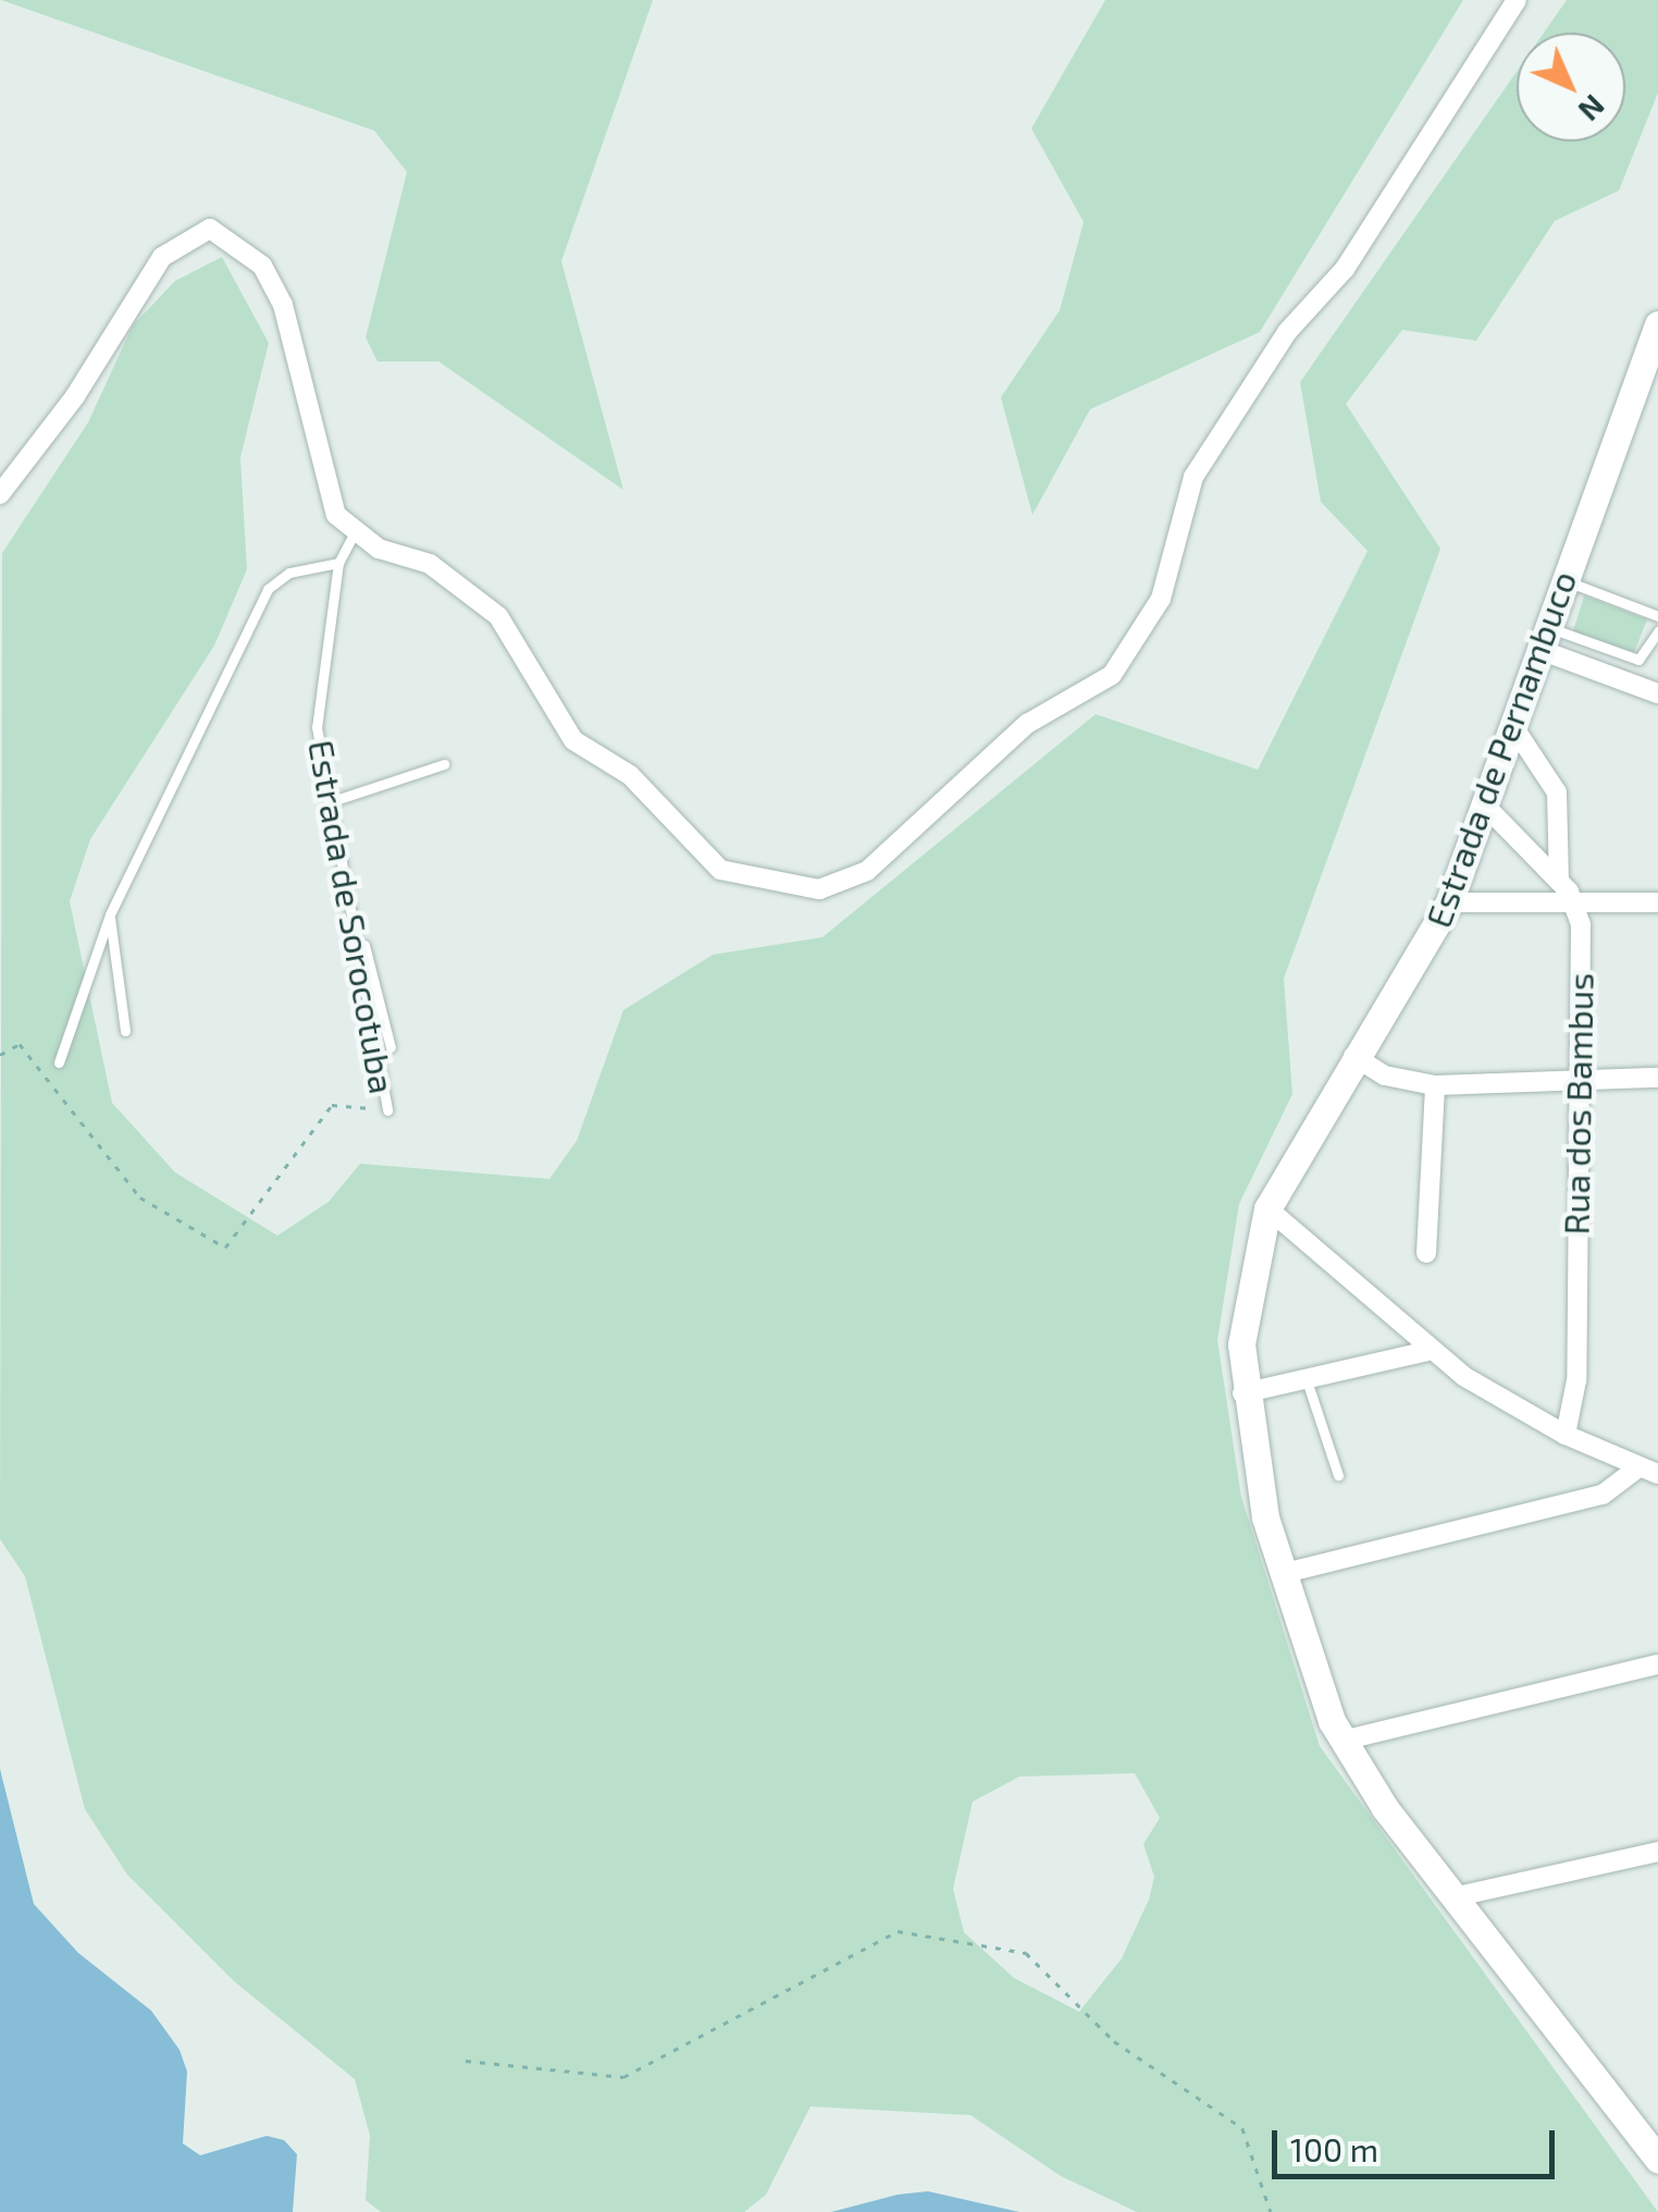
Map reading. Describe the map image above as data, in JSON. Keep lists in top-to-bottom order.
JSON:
{
  "streets": {
    "main road": ["Estrada de Pernambuco"],
    "street": ["Rua dos Bambus"],
    "lane": ["Estrada de Sorocotuba"]
  },
  "scale_bar": "100 m",
  "north": "bottom right"
}
